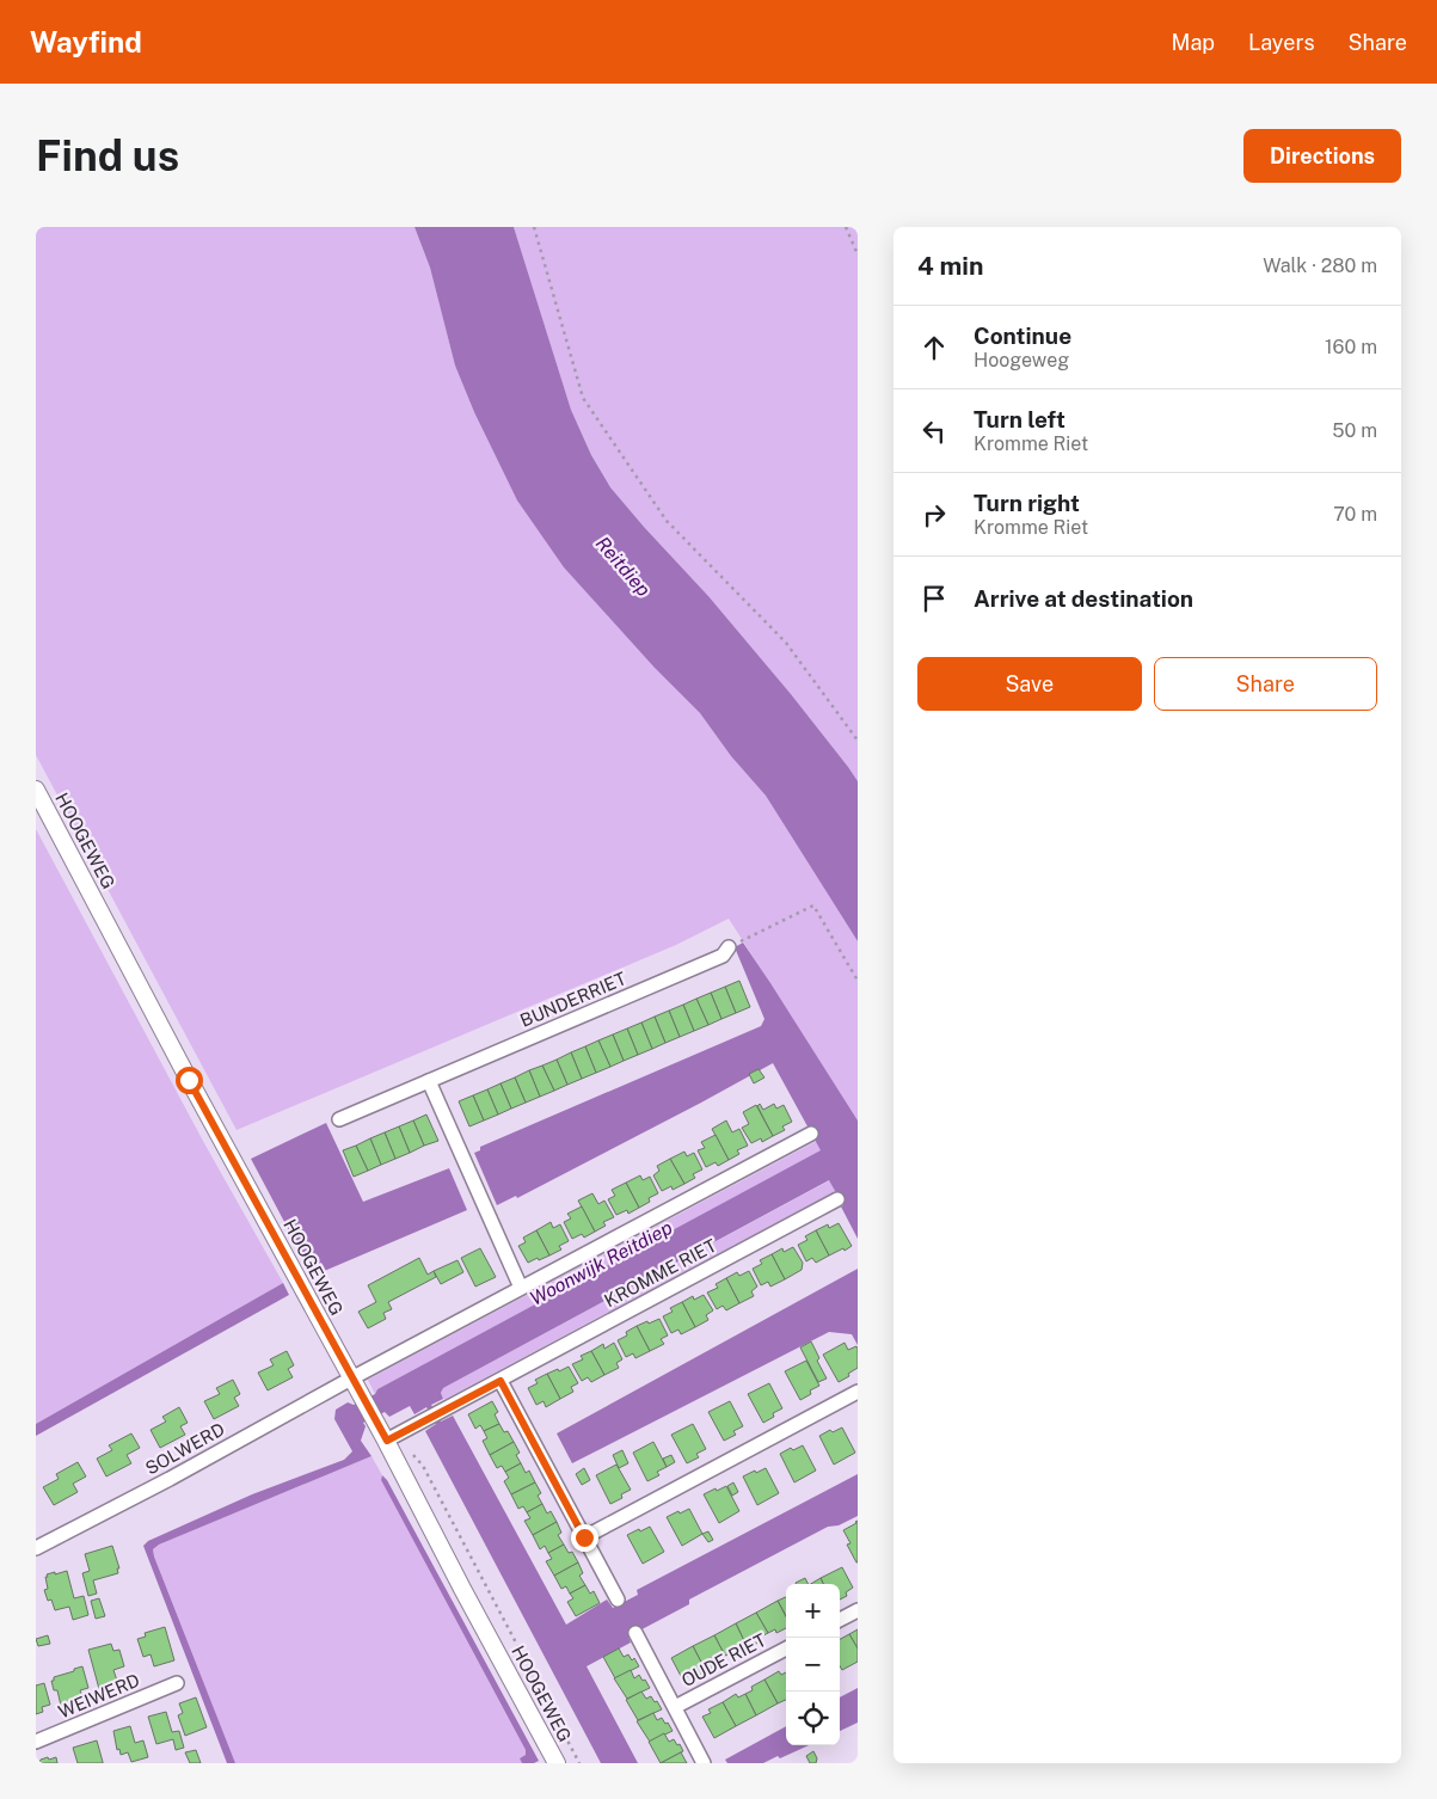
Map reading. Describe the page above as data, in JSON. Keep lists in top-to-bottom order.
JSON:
{
  "streets": {
    "street": [
      "HOOGEWEG",
      "BUNDERRIET",
      "KROMME RIET",
      "SOLWERD",
      "OUDE RIET",
      "WEIWERD"
    ]
  },
  "crossings": [
    ["HOOGEWEG", "KROMME RIET"],
    ["HOOGEWEG", "SOLWERD"]
  ],
  "water": ["Reitdiep", "Woonwijk Reitdiep"],
  "page": {
    "header": "Wayfind",
    "nav": ["Map", "Layers", "Share"],
    "buttons": [
      "Directions",
      ["Save", "Share"]
    ],
    "title": "Find us",
    "heading": ["4 min", "Walk · 280 m"],
    "list": [
      ["Continue", "Hoogeweg", "160 m"],
      ["Turn left", "Kromme Riet", "50 m"],
      ["Turn right", "Kromme Riet", "70 m"],
      "Arrive at destination"
    ],
    "map_buttons": ["+", "−"]
  }
}
